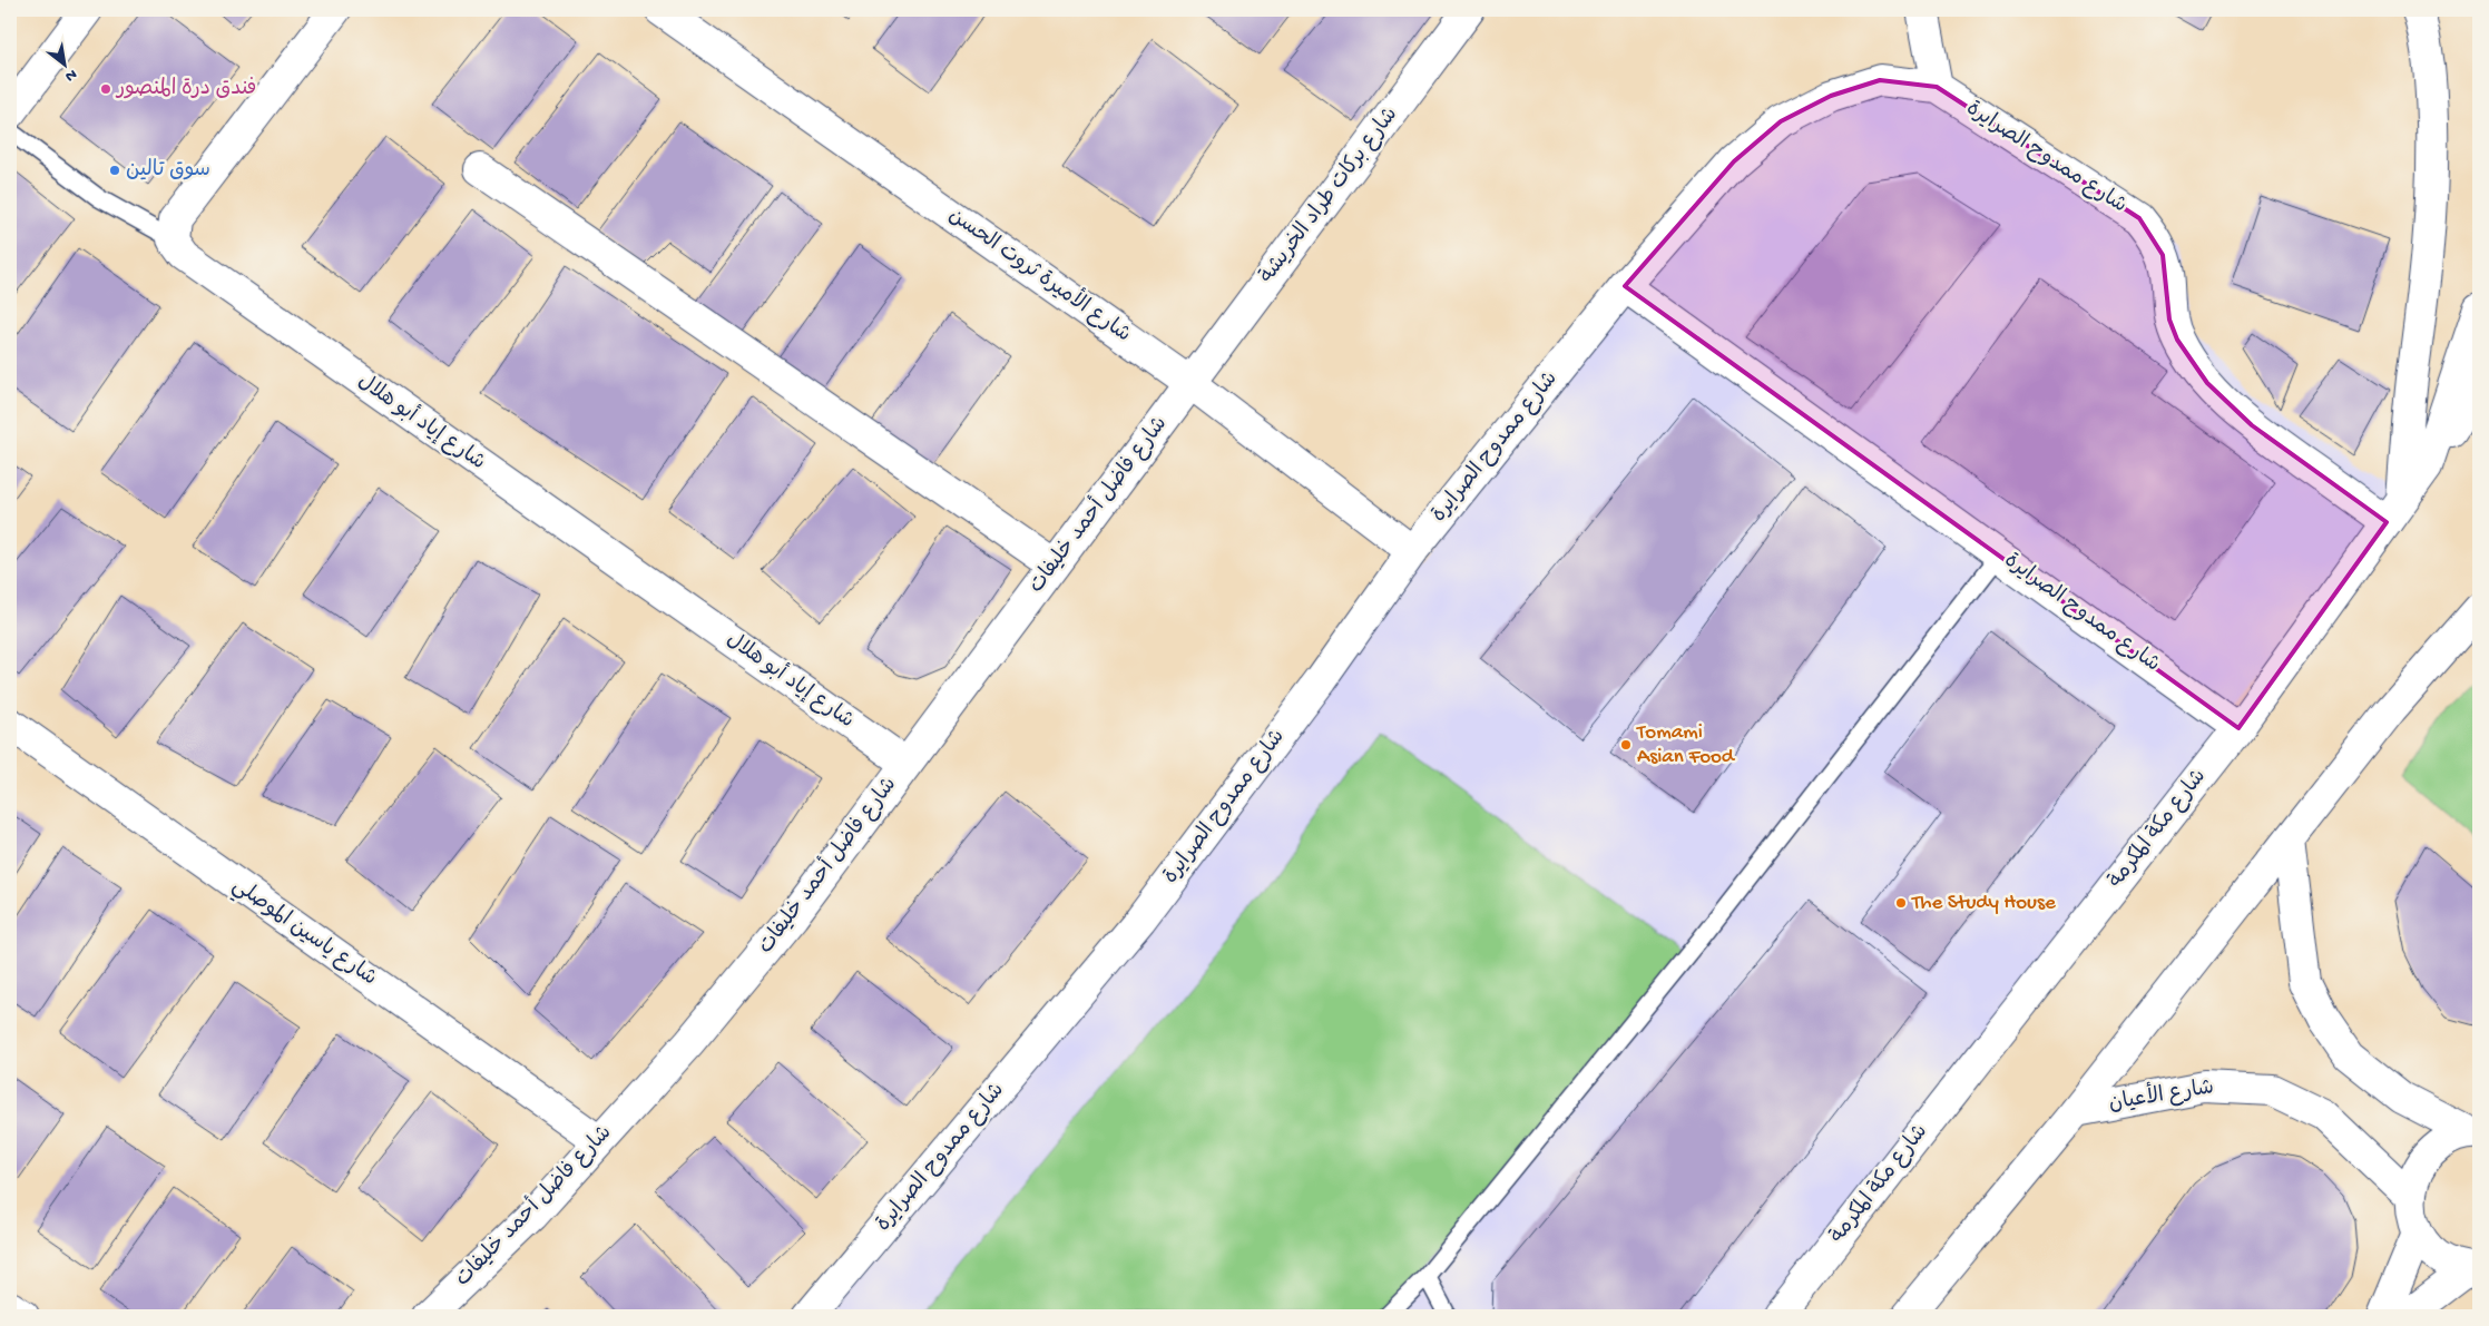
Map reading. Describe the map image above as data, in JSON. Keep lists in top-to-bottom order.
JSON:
{
  "streets": {
    "street": [
      "شارع ممدوح الصرايرة",
      "شارع بركات طراد الخريشة",
      "شارع الأميرة ثروت الحسن",
      "شارع إياد أبو هلال",
      "شارع فاضل أحمد خليفات",
      "شارع مكة المكرمة",
      "شارع ياسين الموصلي",
      "شارع الأعيان"
    ]
  },
  "crossings": [
    ["شارع ممدوح الصرايرة", "شارع الأميرة ثروت الحسن"],
    ["شارع ممدوح الصرايرة", "شارع مكة المكرمة"],
    ["شارع بركات طراد الخريشة", "شارع الأميرة ثروت الحسن"],
    ["شارع بركات طراد الخريشة", "شارع فاضل أحمد خليفات"],
    ["شارع الأميرة ثروت الحسن", "شارع فاضل أحمد خليفات"],
    ["شارع إياد أبو هلال", "شارع فاضل أحمد خليفات"],
    ["شارع فاضل أحمد خليفات", "شارع ياسين الموصلي"]
  ],
  "places": [
    "فندق درة المنصور",
    "سوق تالين",
    "Tomami Asian Food",
    "The Study House"
  ],
  "north": "bottom right"
}
